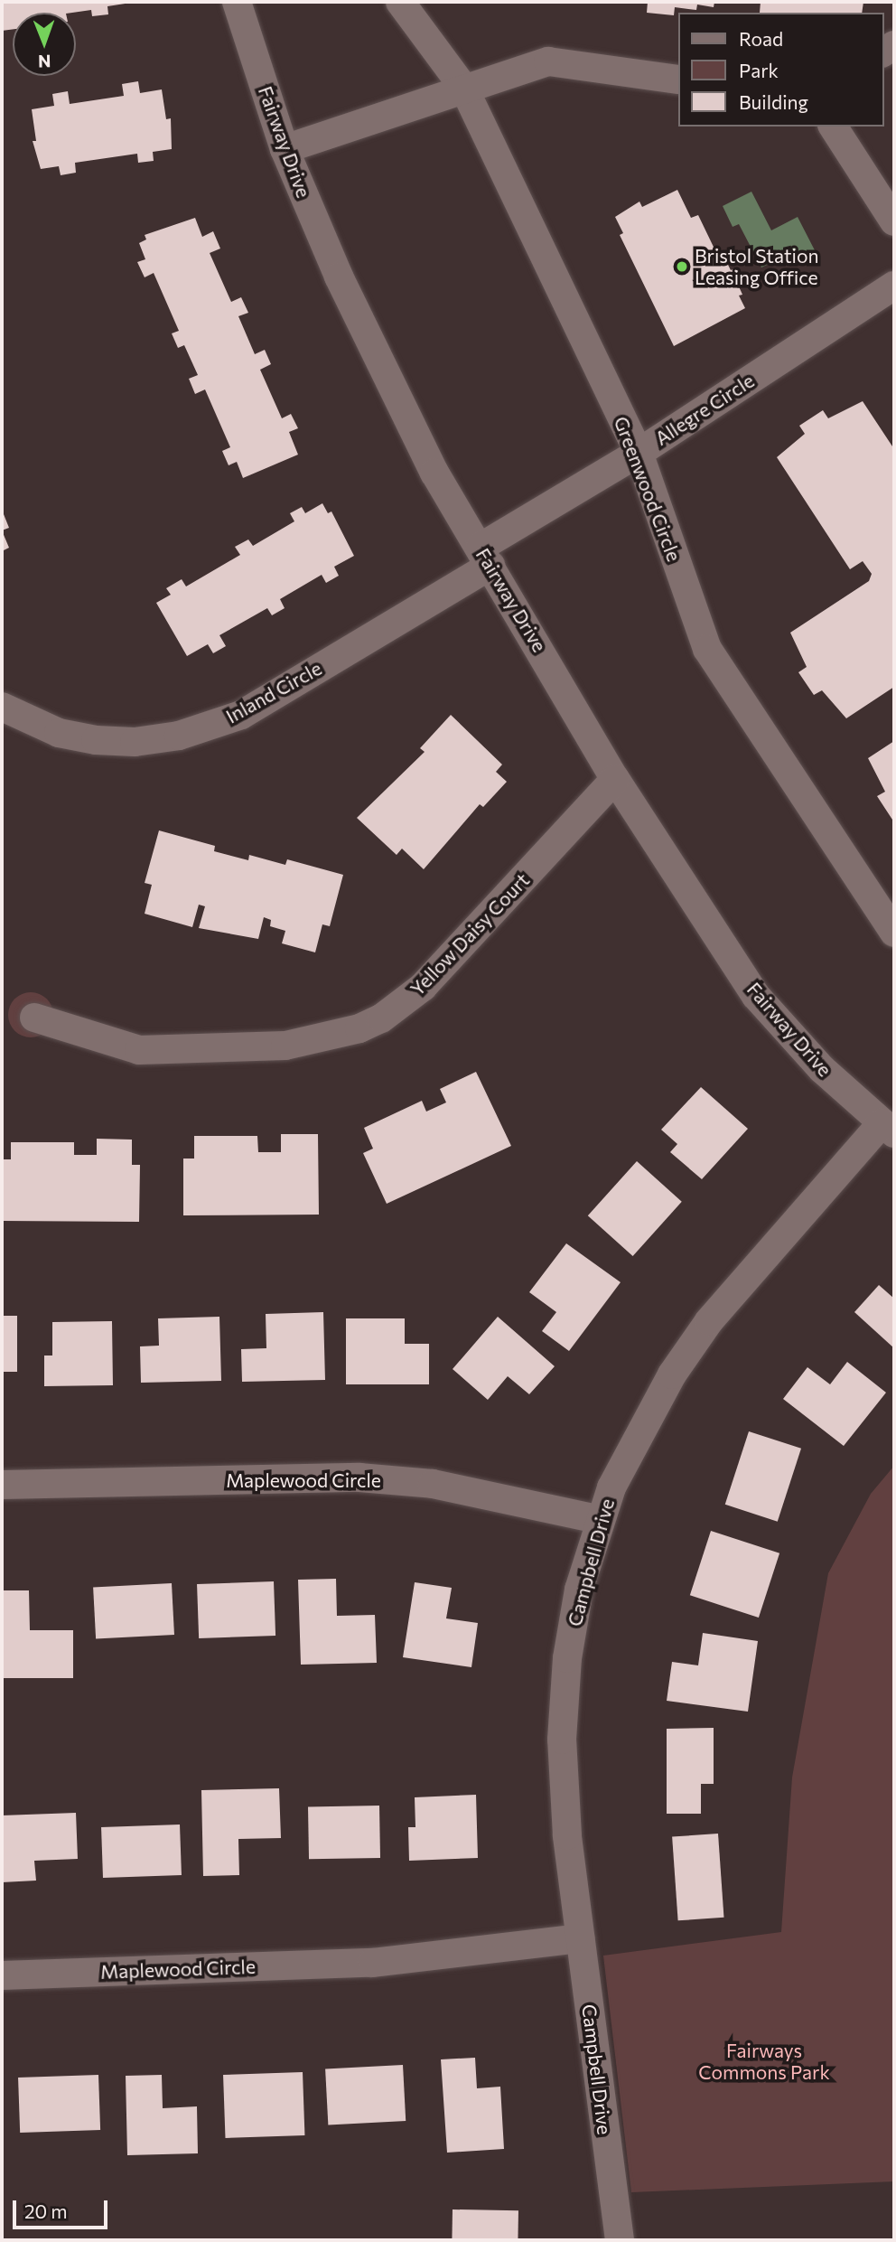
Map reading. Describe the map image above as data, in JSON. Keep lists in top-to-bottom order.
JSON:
{
  "streets": {
    "street": [
      "Fairway Drive",
      "Allegre Circle",
      "Greenwood Circle",
      "Inland Circle",
      "Yellow Daisy Court",
      "Maplewood Circle",
      "Campbell Drive"
    ]
  },
  "crossings": [
    ["Fairway Drive", "Allegre Circle"],
    ["Fairway Drive", "Inland Circle"],
    ["Fairway Drive", "Yellow Daisy Court"],
    ["Fairway Drive", "Campbell Drive"],
    ["Allegre Circle", "Greenwood Circle"],
    ["Allegre Circle", "Inland Circle"],
    ["Maplewood Circle", "Campbell Drive"]
  ],
  "parks": ["Fairways Commons Park"],
  "places": ["Bristol Station Leasing Office"],
  "legend": ["Road", "Park", "Building"],
  "scale_bar": "20 m",
  "north": "bottom"
}
